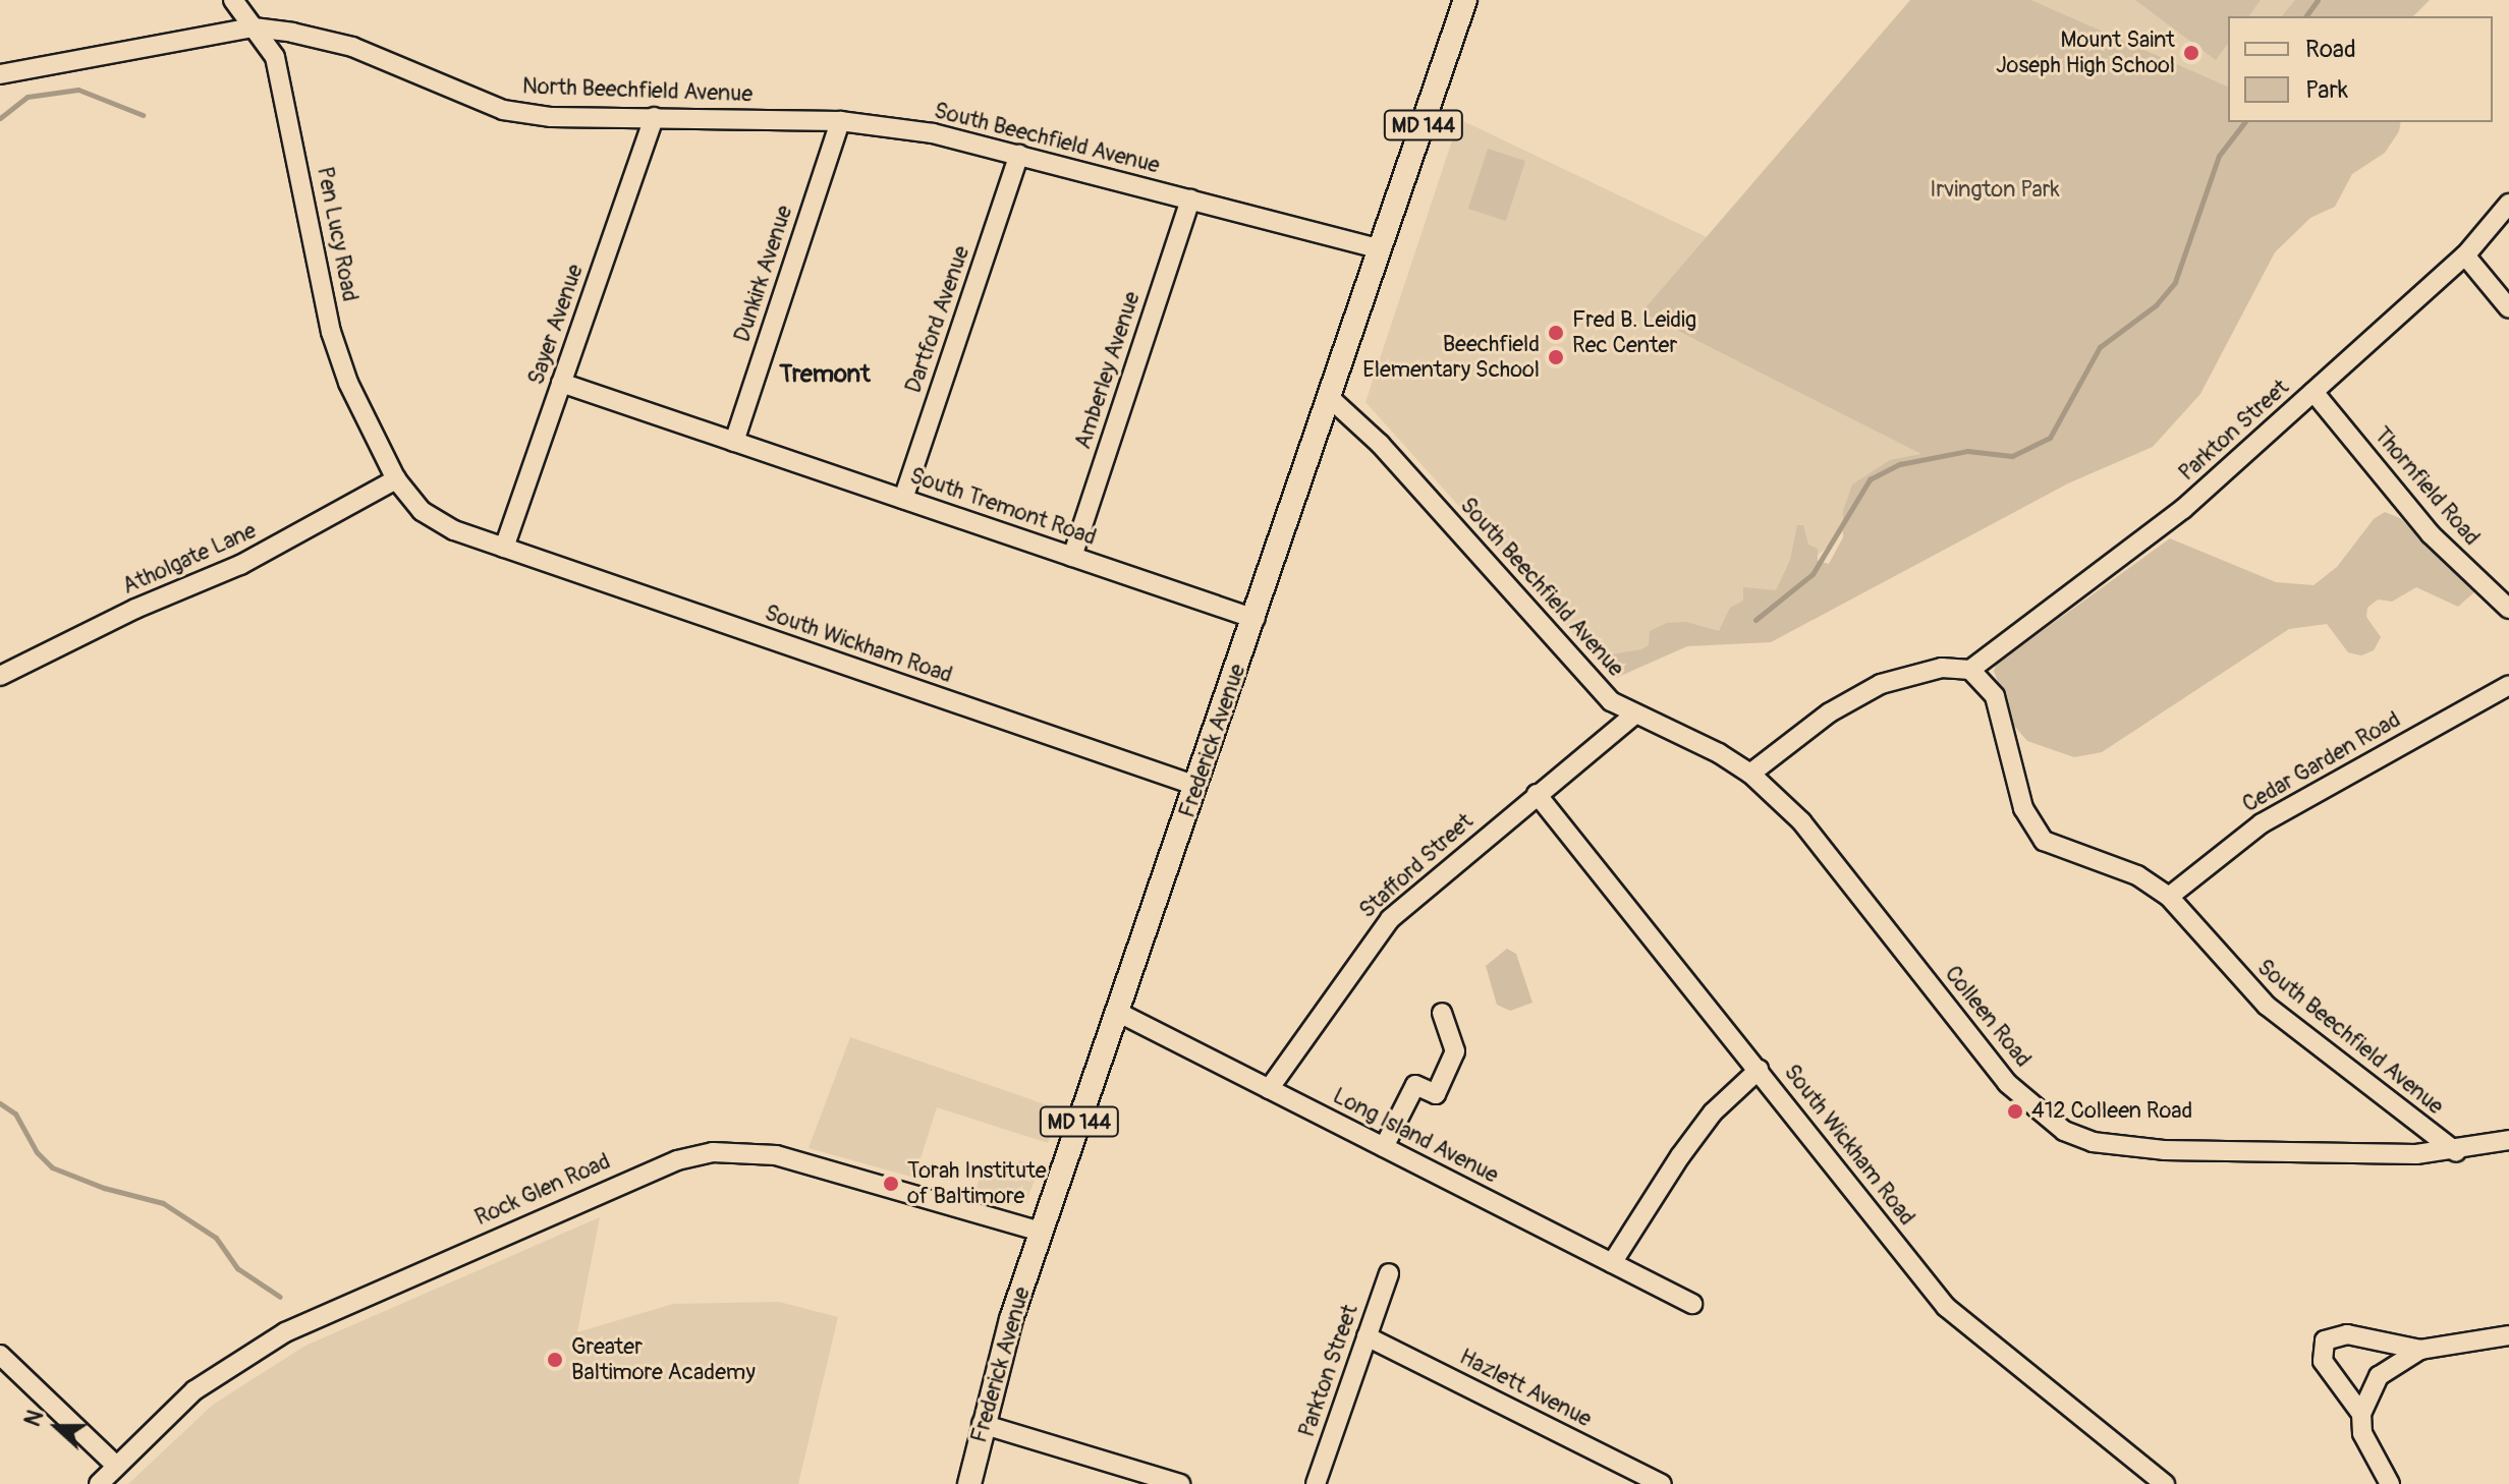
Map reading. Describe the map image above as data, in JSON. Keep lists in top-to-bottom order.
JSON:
{
  "streets": {
    "main road": ["MD 144", "Frederick Avenue"],
    "street": [
      "North Beechfield Avenue",
      "South Beechfield Avenue",
      "Pen Lucy Road",
      "Dunkirk Avenue",
      "Dartford Avenue",
      "Sayer Avenue",
      "Amberley Avenue",
      "Parkton Street",
      "Thornfield Road",
      "South Tremont Road",
      "Atholgate Lane",
      "South Wickham Road",
      "Cedar Garden Road",
      "Stafford Street",
      "Colleen Road",
      "Long Island Avenue",
      "Rock Glen Road",
      "Hazlett Avenue"
    ]
  },
  "crossings": [
    ["North Beechfield Avenue", "South Beechfield Avenue"],
    ["North Beechfield Avenue", "Pen Lucy Road"],
    ["North Beechfield Avenue", "Dunkirk Avenue"],
    ["North Beechfield Avenue", "Sayer Avenue"],
    ["South Beechfield Avenue", "Dunkirk Avenue"],
    ["South Beechfield Avenue", "Dartford Avenue"],
    ["South Beechfield Avenue", "Amberley Avenue"],
    ["South Beechfield Avenue", "Parkton Street"],
    ["South Beechfield Avenue", "Frederick Avenue"],
    ["South Beechfield Avenue", "Cedar Garden Road"],
    ["South Beechfield Avenue", "Stafford Street"],
    ["South Beechfield Avenue", "Colleen Road"],
    ["Pen Lucy Road", "Sayer Avenue"],
    ["Pen Lucy Road", "Atholgate Lane"],
    ["Pen Lucy Road", "South Wickham Road"],
    ["Dunkirk Avenue", "South Tremont Road"],
    ["Dartford Avenue", "South Tremont Road"],
    ["Sayer Avenue", "South Tremont Road"],
    ["Sayer Avenue", "South Wickham Road"],
    ["Amberley Avenue", "South Tremont Road"],
    ["Parkton Street", "Thornfield Road"],
    ["Parkton Street", "Hazlett Avenue"],
    ["South Tremont Road", "Frederick Avenue"],
    ["South Wickham Road", "Frederick Avenue"],
    ["South Wickham Road", "Stafford Street"],
    ["Frederick Avenue", "Long Island Avenue"],
    ["Frederick Avenue", "Rock Glen Road"],
    ["Stafford Street", "Long Island Avenue"]
  ],
  "districts": ["Tremont"],
  "parks": ["Irvington Park"],
  "places": [
    "Mount Saint Joseph High School",
    "Fred B. Leidig Rec Center",
    "Beechfield Elementary School",
    "412 Colleen Road",
    "Torah Institute of Baltimore",
    "Greater Baltimore Academy"
  ],
  "legend": ["Road", "Park"],
  "north": "left"
}
